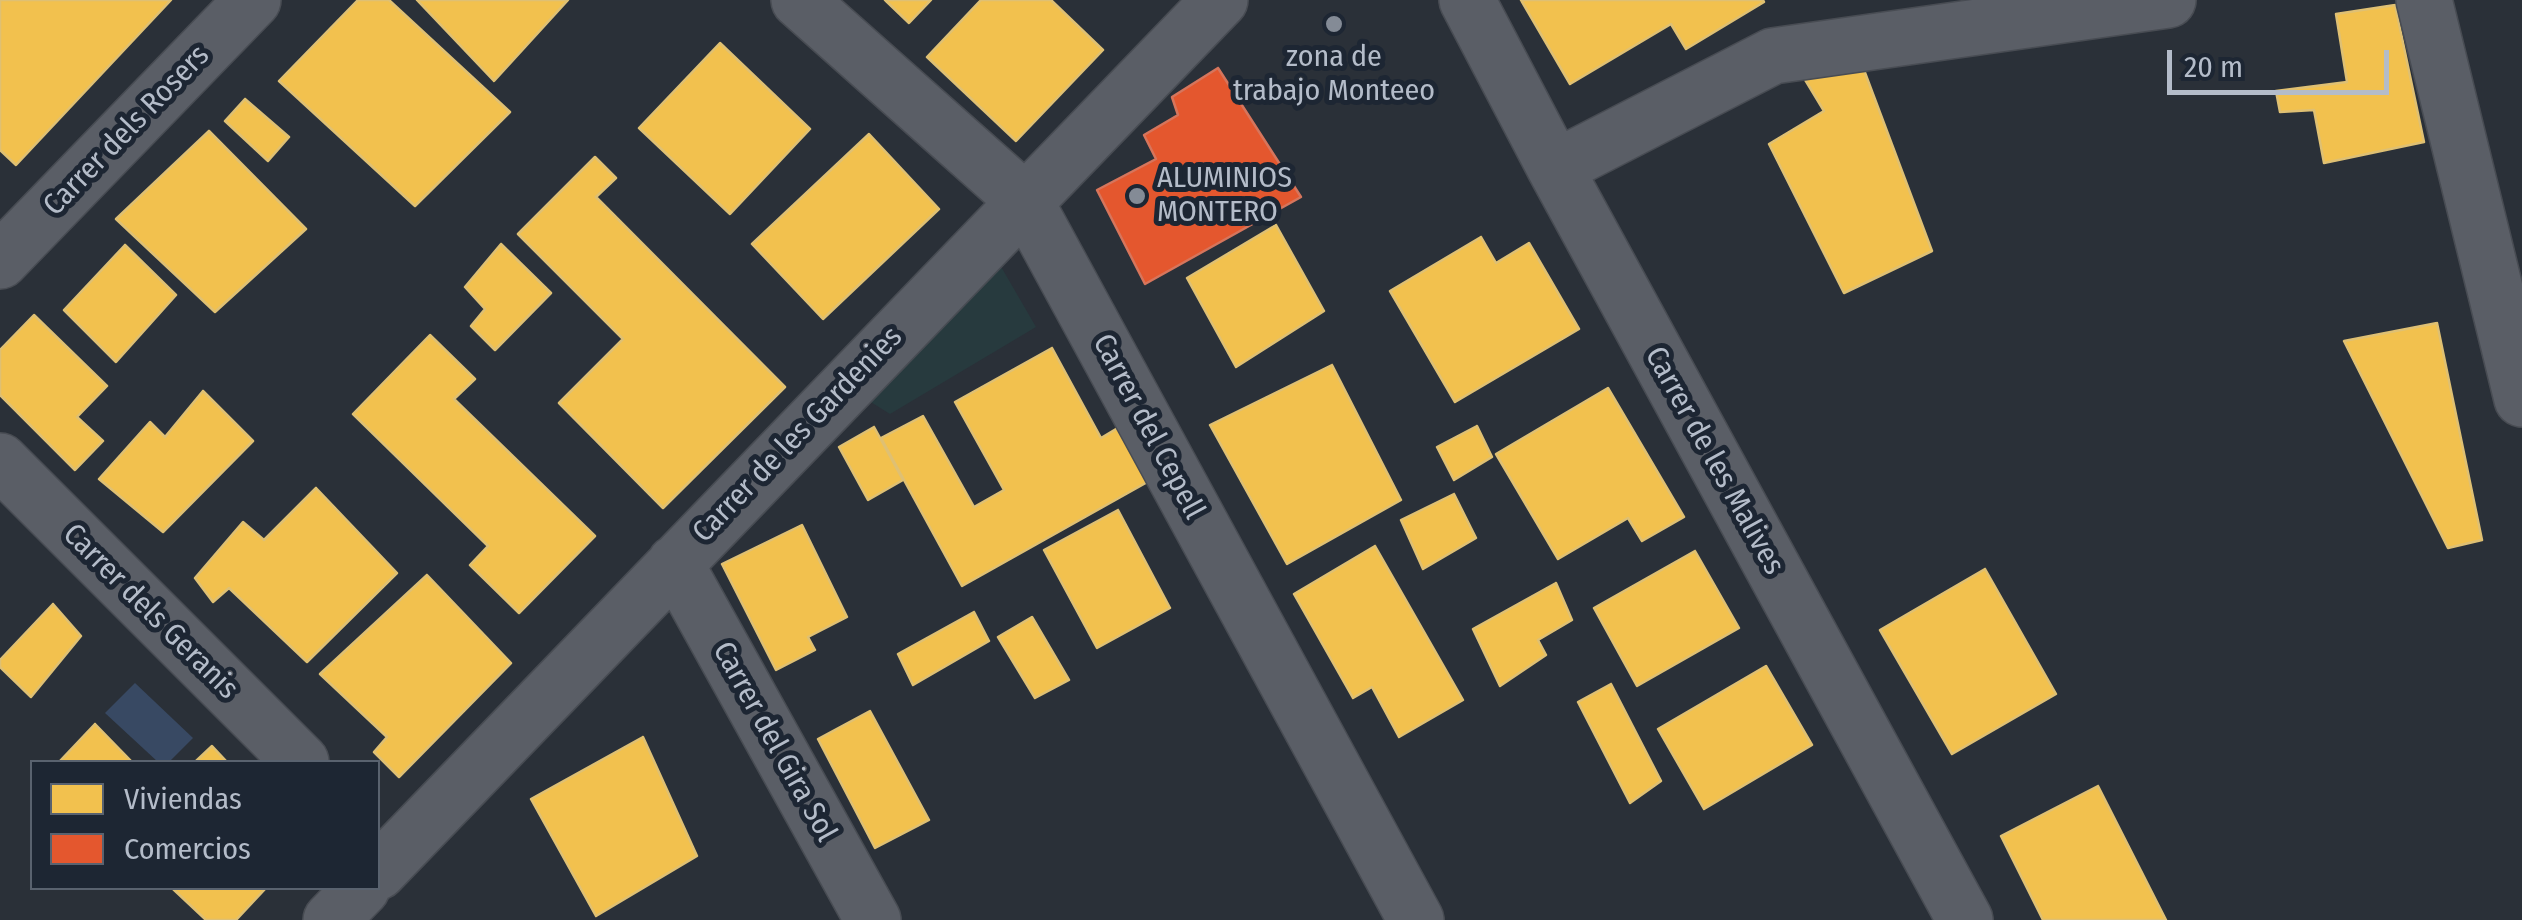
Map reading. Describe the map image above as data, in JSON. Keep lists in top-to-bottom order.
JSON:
{
  "streets": {
    "street": [
      "Carrer dels Rosers",
      "Carrer del Cepell",
      "Carrer de les Gardenies",
      "Carrer de les Malives",
      "Carrer dels Geranis",
      "Carrer del Gira Sol"
    ]
  },
  "crossings": [
    ["Carrer del Cepell", "Carrer de les Gardenies"],
    ["Carrer de les Gardenies", "Carrer del Gira Sol"]
  ],
  "places": ["zona de trabajo Monteeo", "ALUMINIOS MONTERO"],
  "legend": ["Viviendas", "Comercios"],
  "scale_bar": "20 m"
}
